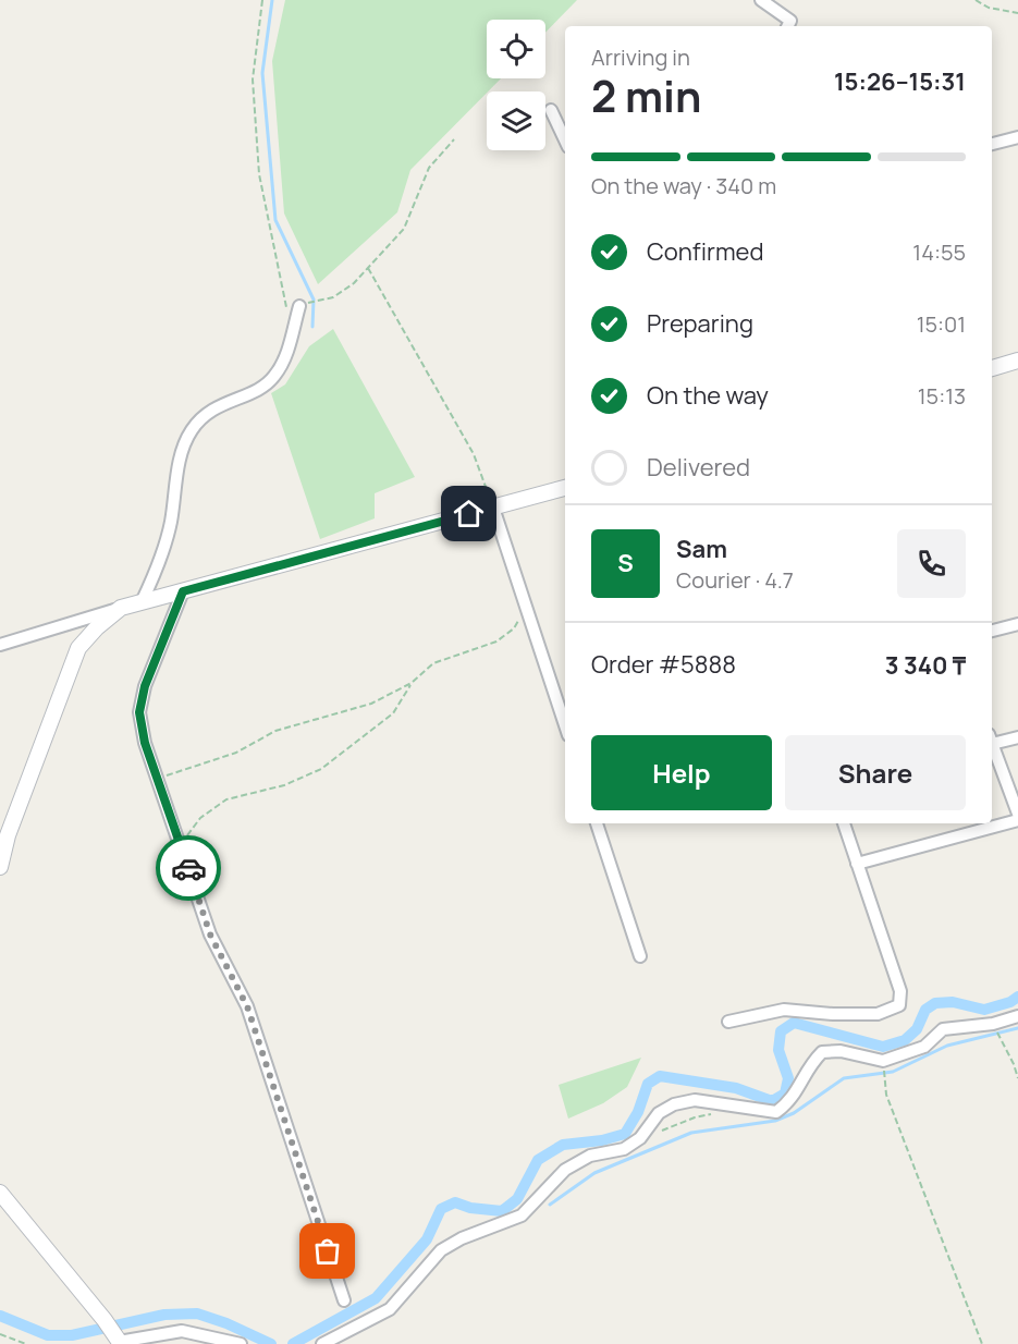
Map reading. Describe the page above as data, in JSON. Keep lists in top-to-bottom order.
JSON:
{
  "page": {
    "heading": ["2 min", "Arriving in", "15:26–15:31"],
    "panel": [
      "Sam",
      "Courier · 4.7",
      "Order #5888",
      "3 340 ₸"
    ],
    "bar": "On the way · 340 m",
    "list": [
      ["Confirmed", "14:55"],
      ["Preparing", "15:01"],
      ["On the way", "15:13"],
      "Delivered"
    ],
    "round": "S",
    "buttons": ["Help", "Share"]
  }
}
